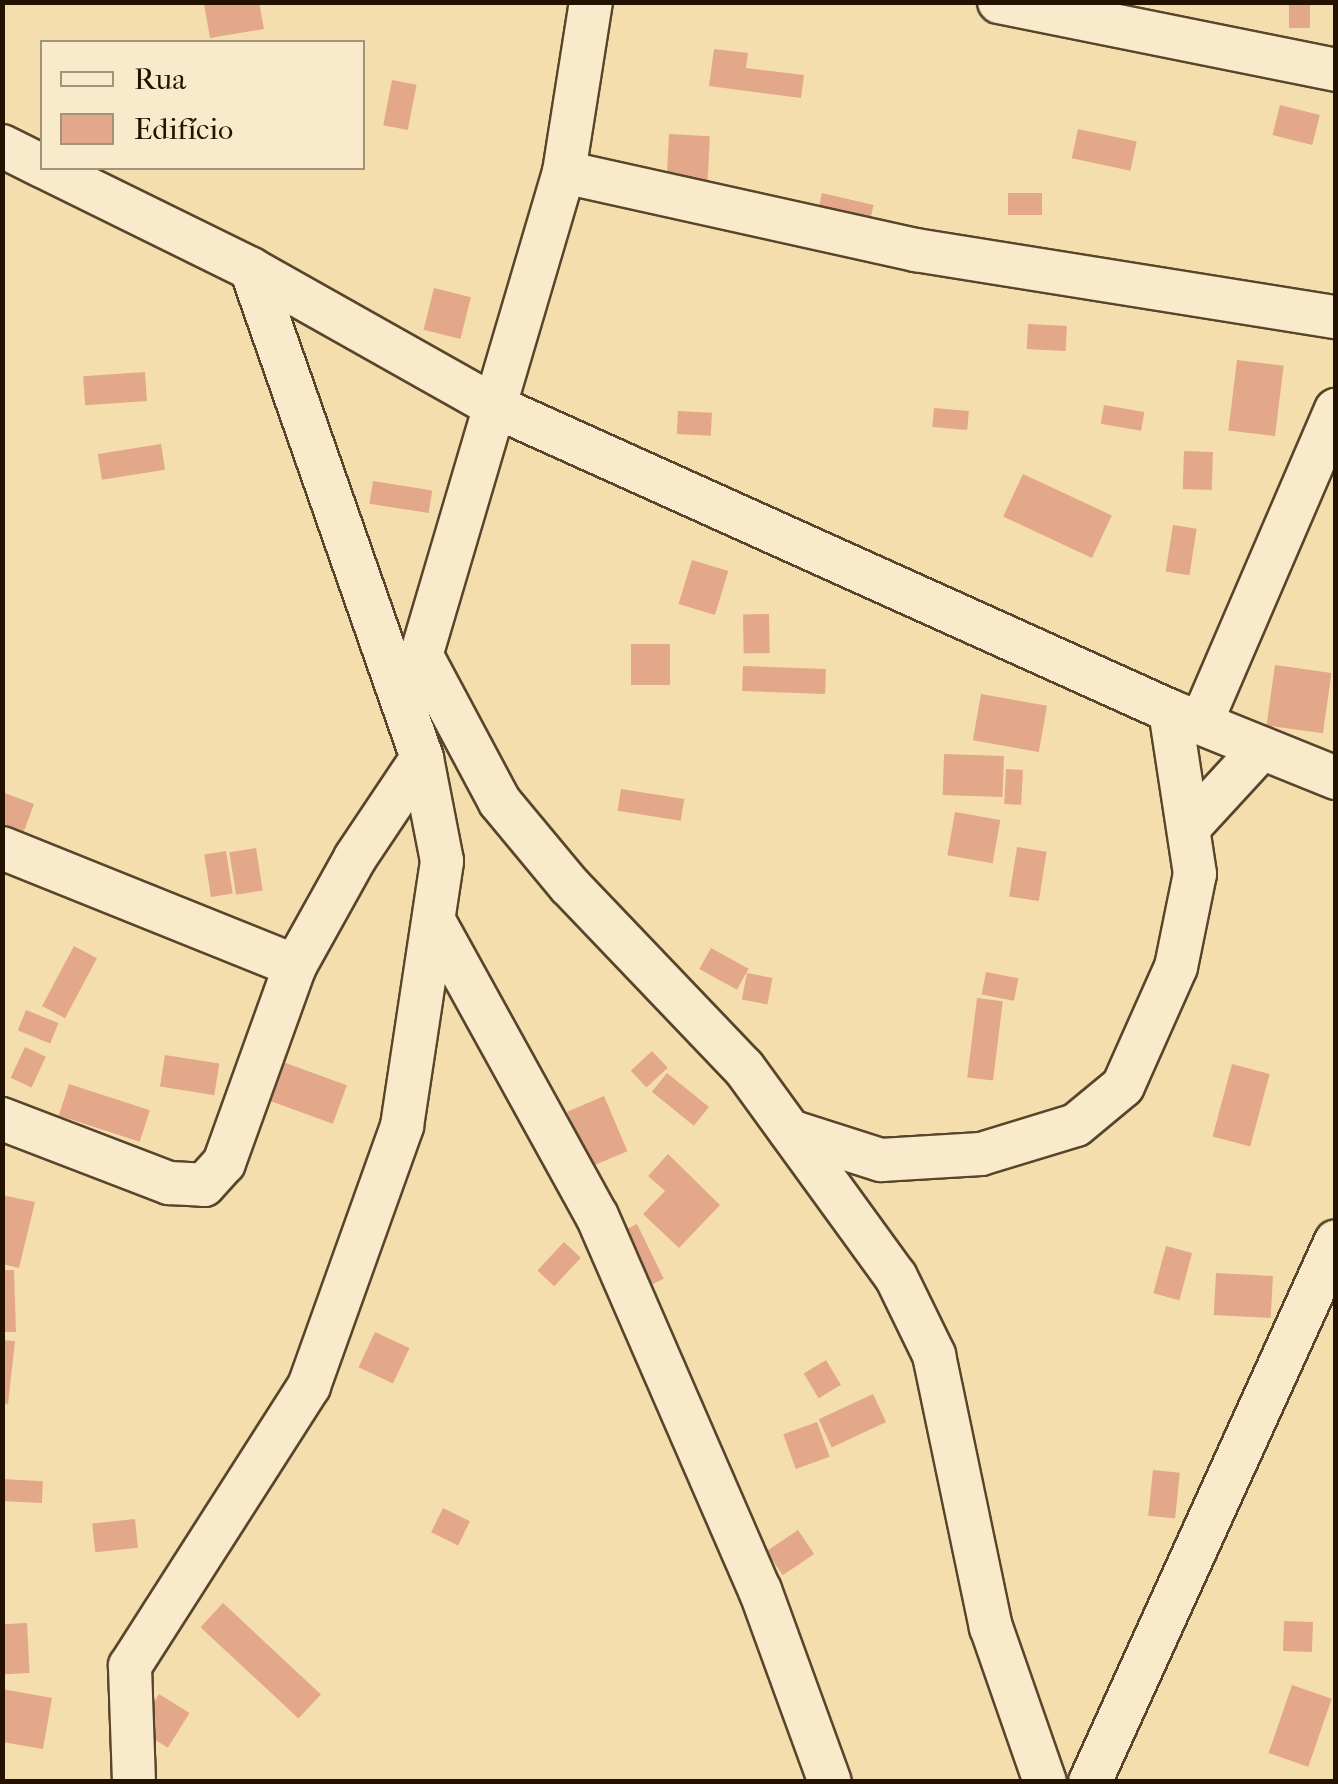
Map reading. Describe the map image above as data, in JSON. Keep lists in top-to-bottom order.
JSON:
{
  "legend": ["Rua", "Edifício"]
}
